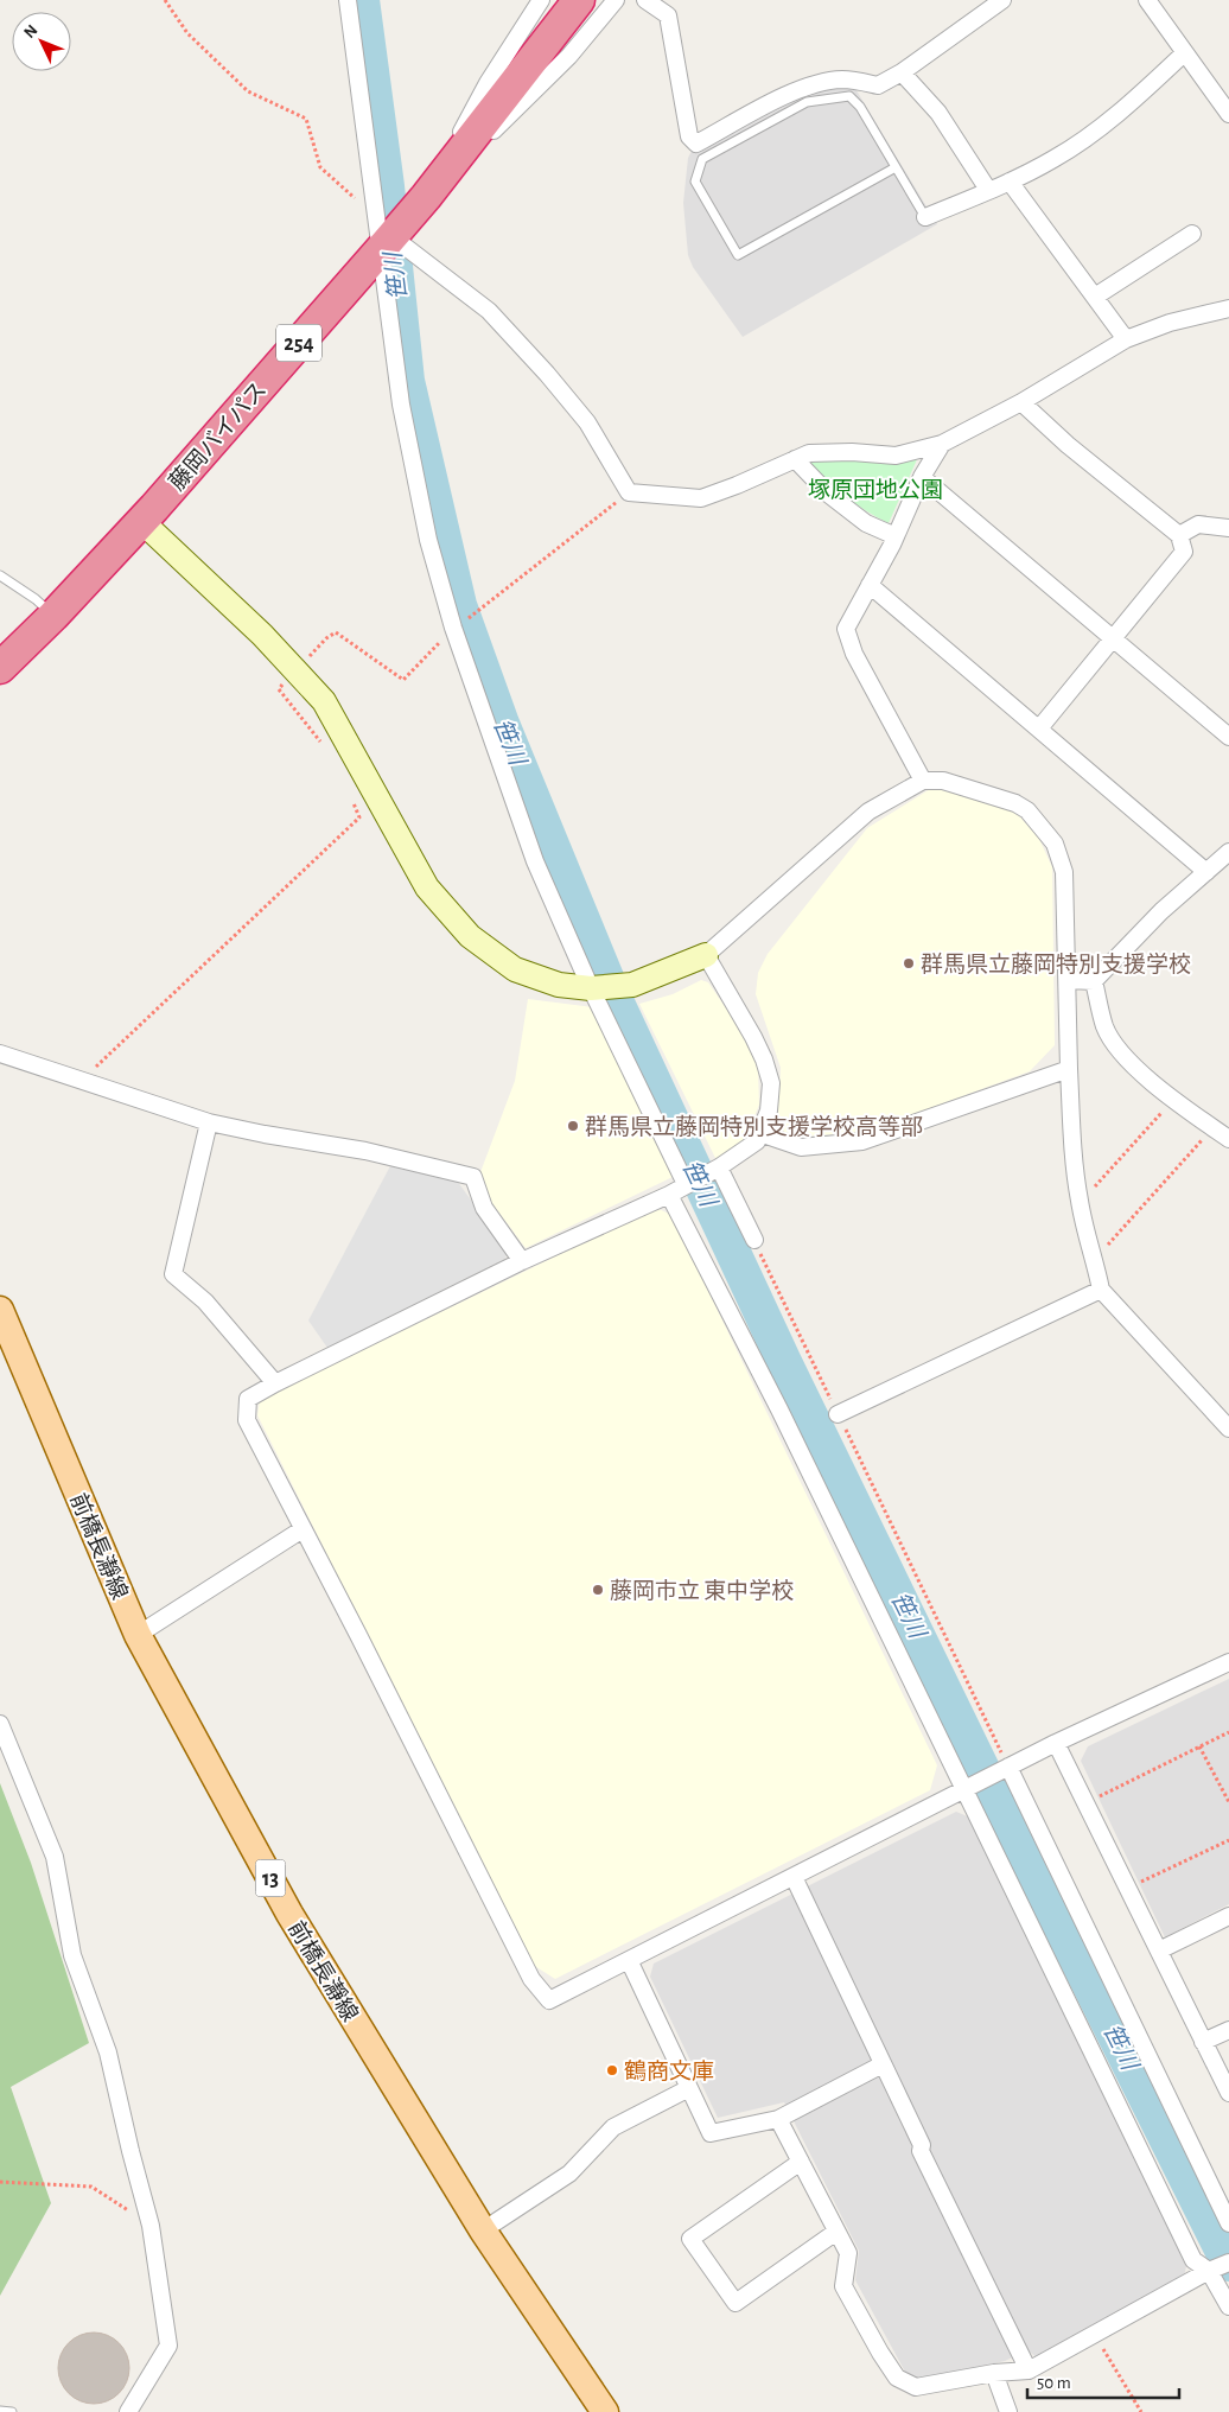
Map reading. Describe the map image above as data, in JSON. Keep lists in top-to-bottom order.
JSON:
{
  "streets": {
    "highway": ["254", "藤岡バイパス"],
    "main road": ["前橋長瀞線", "13"]
  },
  "water": ["笹川"],
  "parks": ["塚原団地公園"],
  "places": [
    "群馬県立藤岡特別支援学校",
    "群馬県立藤岡特別支援学校高等部",
    "藤岡市立 東中学校",
    "鶴商文庫"
  ],
  "scale_bar": "50 m",
  "north": "top left"
}
